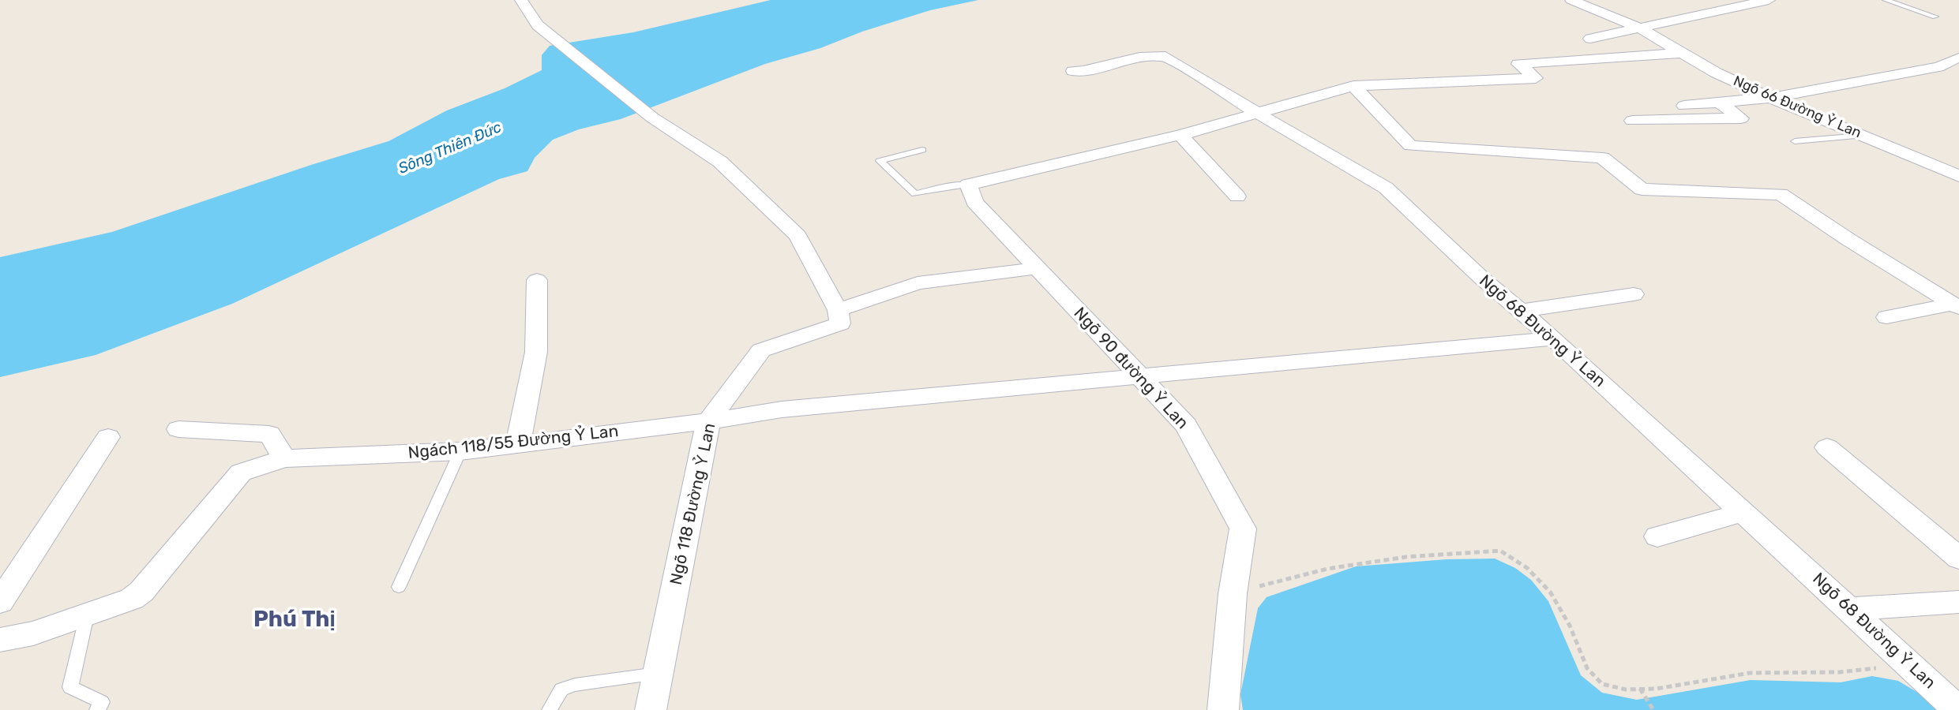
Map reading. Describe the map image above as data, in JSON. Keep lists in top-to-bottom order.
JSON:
{
  "streets": {
    "street": [
      "Ngõ 66 Đường Ỷ Lan",
      "Ngõ 68 Đường Ỷ Lan",
      "Ngõ 90 đường Ỷ Lan",
      "Ngách 118/55 Đường Ỷ Lan",
      "Ngõ 118 Đường Ỷ Lan"
    ]
  },
  "crossings": [
    ["Ngõ 68 Đường Ỷ Lan", "Ngách 118/55 Đường Ỷ Lan"],
    ["Ngõ 90 đường Ỷ Lan", "Ngách 118/55 Đường Ỷ Lan"],
    ["Ngách 118/55 Đường Ỷ Lan", "Ngõ 118 Đường Ỷ Lan"]
  ],
  "districts": ["Phú Thị"],
  "water": ["Sông Thiên Đức"]
}
